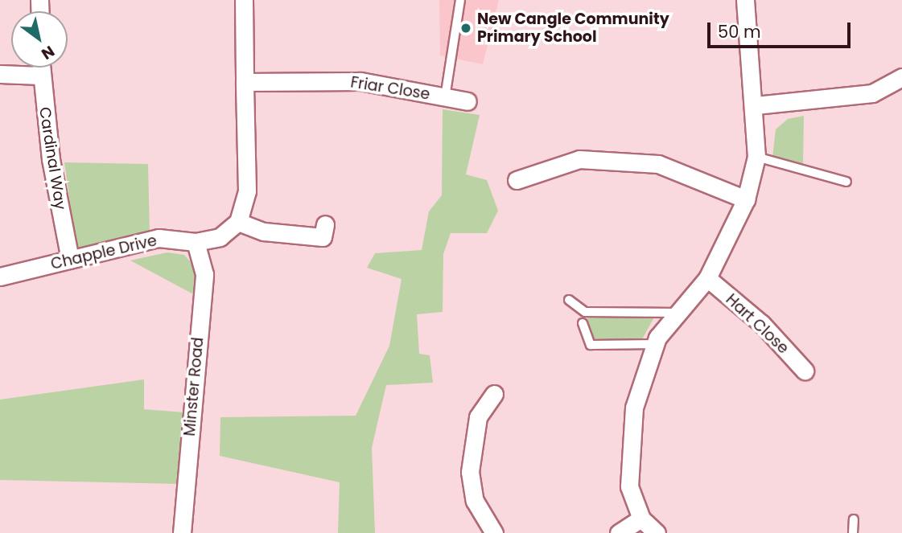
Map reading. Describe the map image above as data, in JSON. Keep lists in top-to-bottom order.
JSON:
{
  "streets": {
    "street": [
      "Friar Close",
      "Cardinal Way",
      "Chapple Drive",
      "Hart Close",
      "Minster Road"
    ]
  },
  "crossings": [
    ["Cardinal Way", "Chapple Drive"],
    ["Chapple Drive", "Minster Road"]
  ],
  "places": ["New Cangle Community Primary School"],
  "scale_bar": "50 m",
  "north": "bottom right"
}
